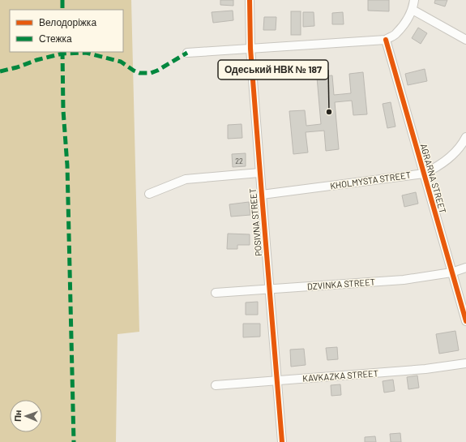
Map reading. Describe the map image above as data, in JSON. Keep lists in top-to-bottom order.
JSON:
{
  "streets": {
    "street": [
      "AGRARNA STREET",
      "KHOLMYSTA STREET",
      "POSIVNA STREET",
      "DZVINKA STREET",
      "KAVKAZKA STREET"
    ]
  },
  "crossings": [
    ["AGRARNA STREET", "KHOLMYSTA STREET"],
    ["AGRARNA STREET", "DZVINKA STREET"],
    ["KHOLMYSTA STREET", "POSIVNA STREET"],
    ["POSIVNA STREET", "DZVINKA STREET"],
    ["POSIVNA STREET", "KAVKAZKA STREET"]
  ],
  "places": ["Одеський НВК № 187"],
  "house_numbers": ["22"],
  "legend": ["Велодоріжка", "Стежка"],
  "north": "left"
}
